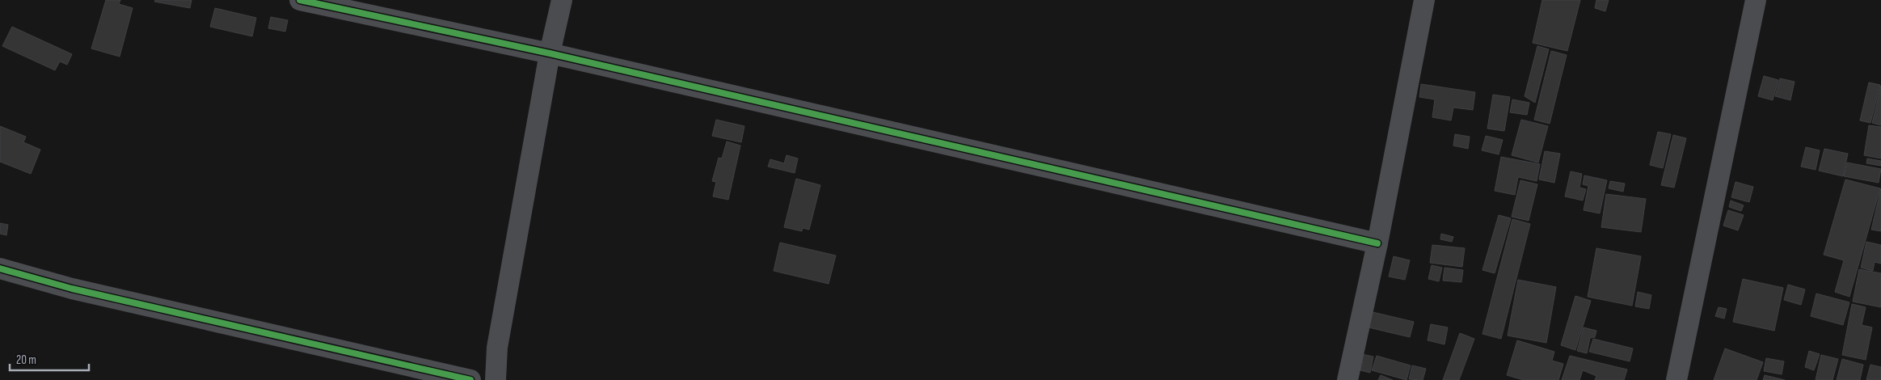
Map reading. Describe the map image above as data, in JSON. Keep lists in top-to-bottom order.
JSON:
{
  "scale_bar": "20 m"
}
